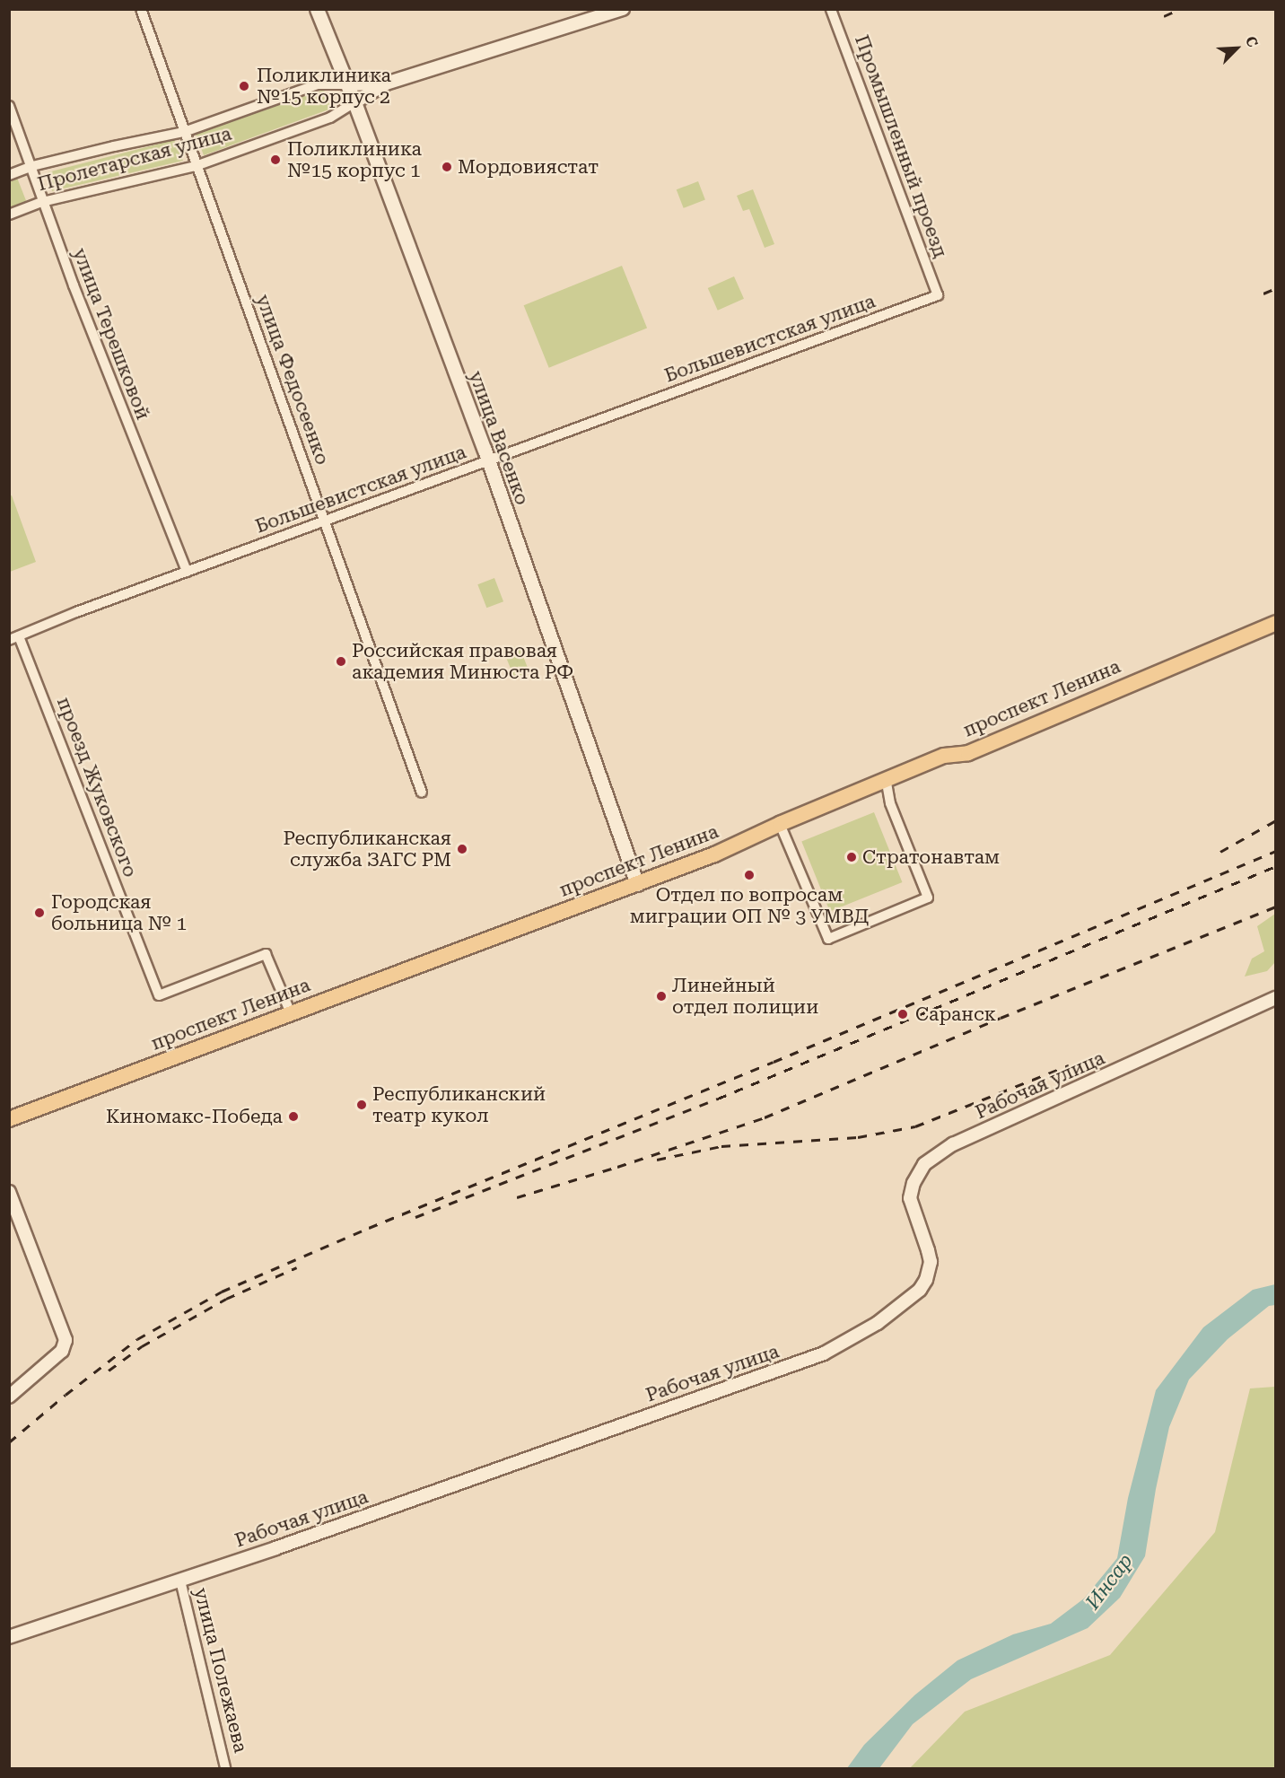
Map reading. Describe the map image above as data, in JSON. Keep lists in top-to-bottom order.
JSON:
{
  "streets": {
    "main road": ["улица Васенко", "проспект Ленина"],
    "street": [
      "Промышленный проезд",
      "Пролетарская улица",
      "улица Терешковой",
      "Большевистская улица",
      "улица Федосеенко",
      "проезд Жуковского",
      "Рабочая улица",
      "улица Полежаева"
    ]
  },
  "crossings": [
    ["Промышленный проезд", "Большевистская улица"],
    ["Пролетарская улица", "улица Терешковой"],
    ["Пролетарская улица", "улица Федосеенко"],
    ["Пролетарская улица", "улица Васенко"],
    ["улица Терешковой", "Большевистская улица"],
    ["Большевистская улица", "улица Федосеенко"],
    ["Большевистская улица", "улица Васенко"],
    ["Большевистская улица", "проезд Жуковского"],
    ["улица Васенко", "проспект Ленина"],
    ["проспект Ленина", "проезд Жуковского"],
    ["Рабочая улица", "улица Полежаева"]
  ],
  "water": ["Инсар"],
  "places": [
    "Поликлиника №15 корпус 2",
    "Поликлиника №15 корпус 1",
    "Мордовиястат",
    "Российская правовая академия Минюста РФ",
    "Республиканская служба ЗАГС РМ",
    "Стратонавтам",
    "Отдел по вопросам миграции ОП № 3 УМВД",
    "Городская больница № 1",
    "Линейный отдел полиции",
    "Саранск",
    "Республиканский театр кукол",
    "Киномакс-Победа"
  ],
  "north": "top right"
}
